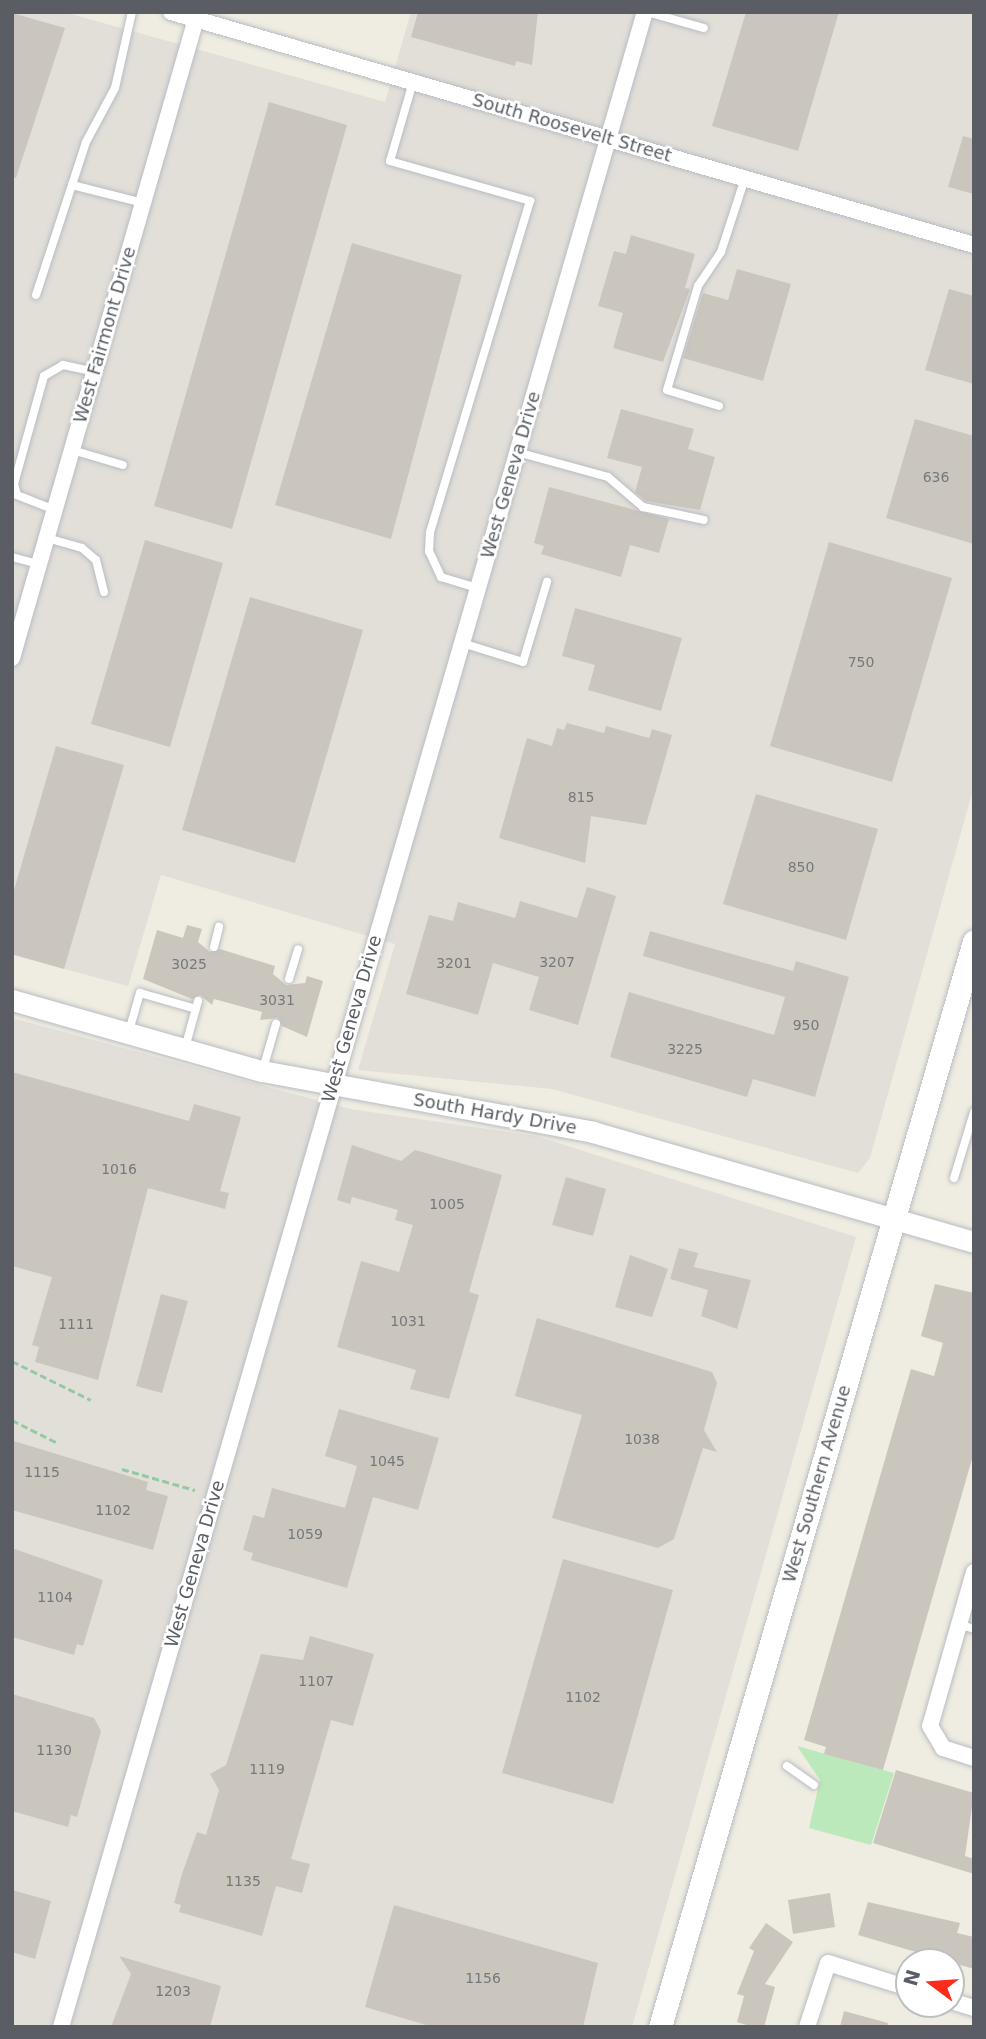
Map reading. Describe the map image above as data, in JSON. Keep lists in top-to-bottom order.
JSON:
{
  "streets": {
    "main road": ["West Southern Avenue"],
    "street": [
      "South Roosevelt Street",
      "West Fairmont Drive",
      "West Geneva Drive",
      "South Hardy Drive"
    ]
  },
  "crossings": [
    ["South Roosevelt Street", "West Fairmont Drive"],
    ["South Roosevelt Street", "West Geneva Drive"],
    ["West Geneva Drive", "South Hardy Drive"],
    ["South Hardy Drive", "West Southern Avenue"]
  ],
  "house_numbers": [
    "636",
    "750",
    "815",
    "850",
    "3207",
    "3201",
    "3025",
    "3031",
    "950",
    "3225",
    "1016",
    "1005",
    "1031",
    "1111",
    "1038",
    "1045",
    "1115",
    "1102",
    "1059",
    "1104",
    "1107",
    "1102",
    "1130",
    "1119",
    "1135",
    "1156",
    "1203"
  ],
  "north": "left"
}
